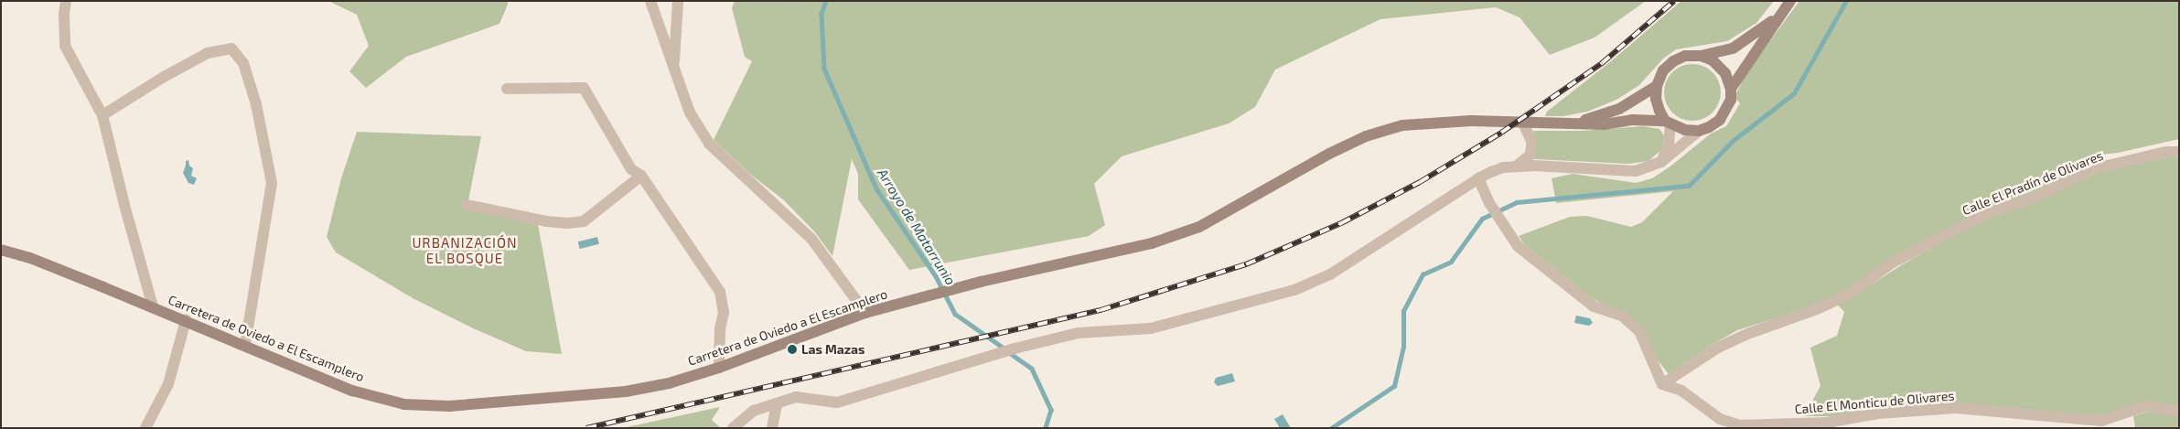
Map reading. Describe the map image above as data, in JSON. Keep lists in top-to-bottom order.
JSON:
{
  "streets": {
    "street": ["Calle El Pradín de Olivares", "Carretera de Oviedo a El Escamplero", "Calle El Monticu de Olivares"]
  },
  "crossings": [
    ["Calle El Pradín de Olivares", "Calle El Monticu de Olivares"]
  ],
  "districts": ["URBANIZACIÓN EL BOSQUE"],
  "water": ["Arroyo de Matarrunio"],
  "places": ["Las Mazas"]
}
